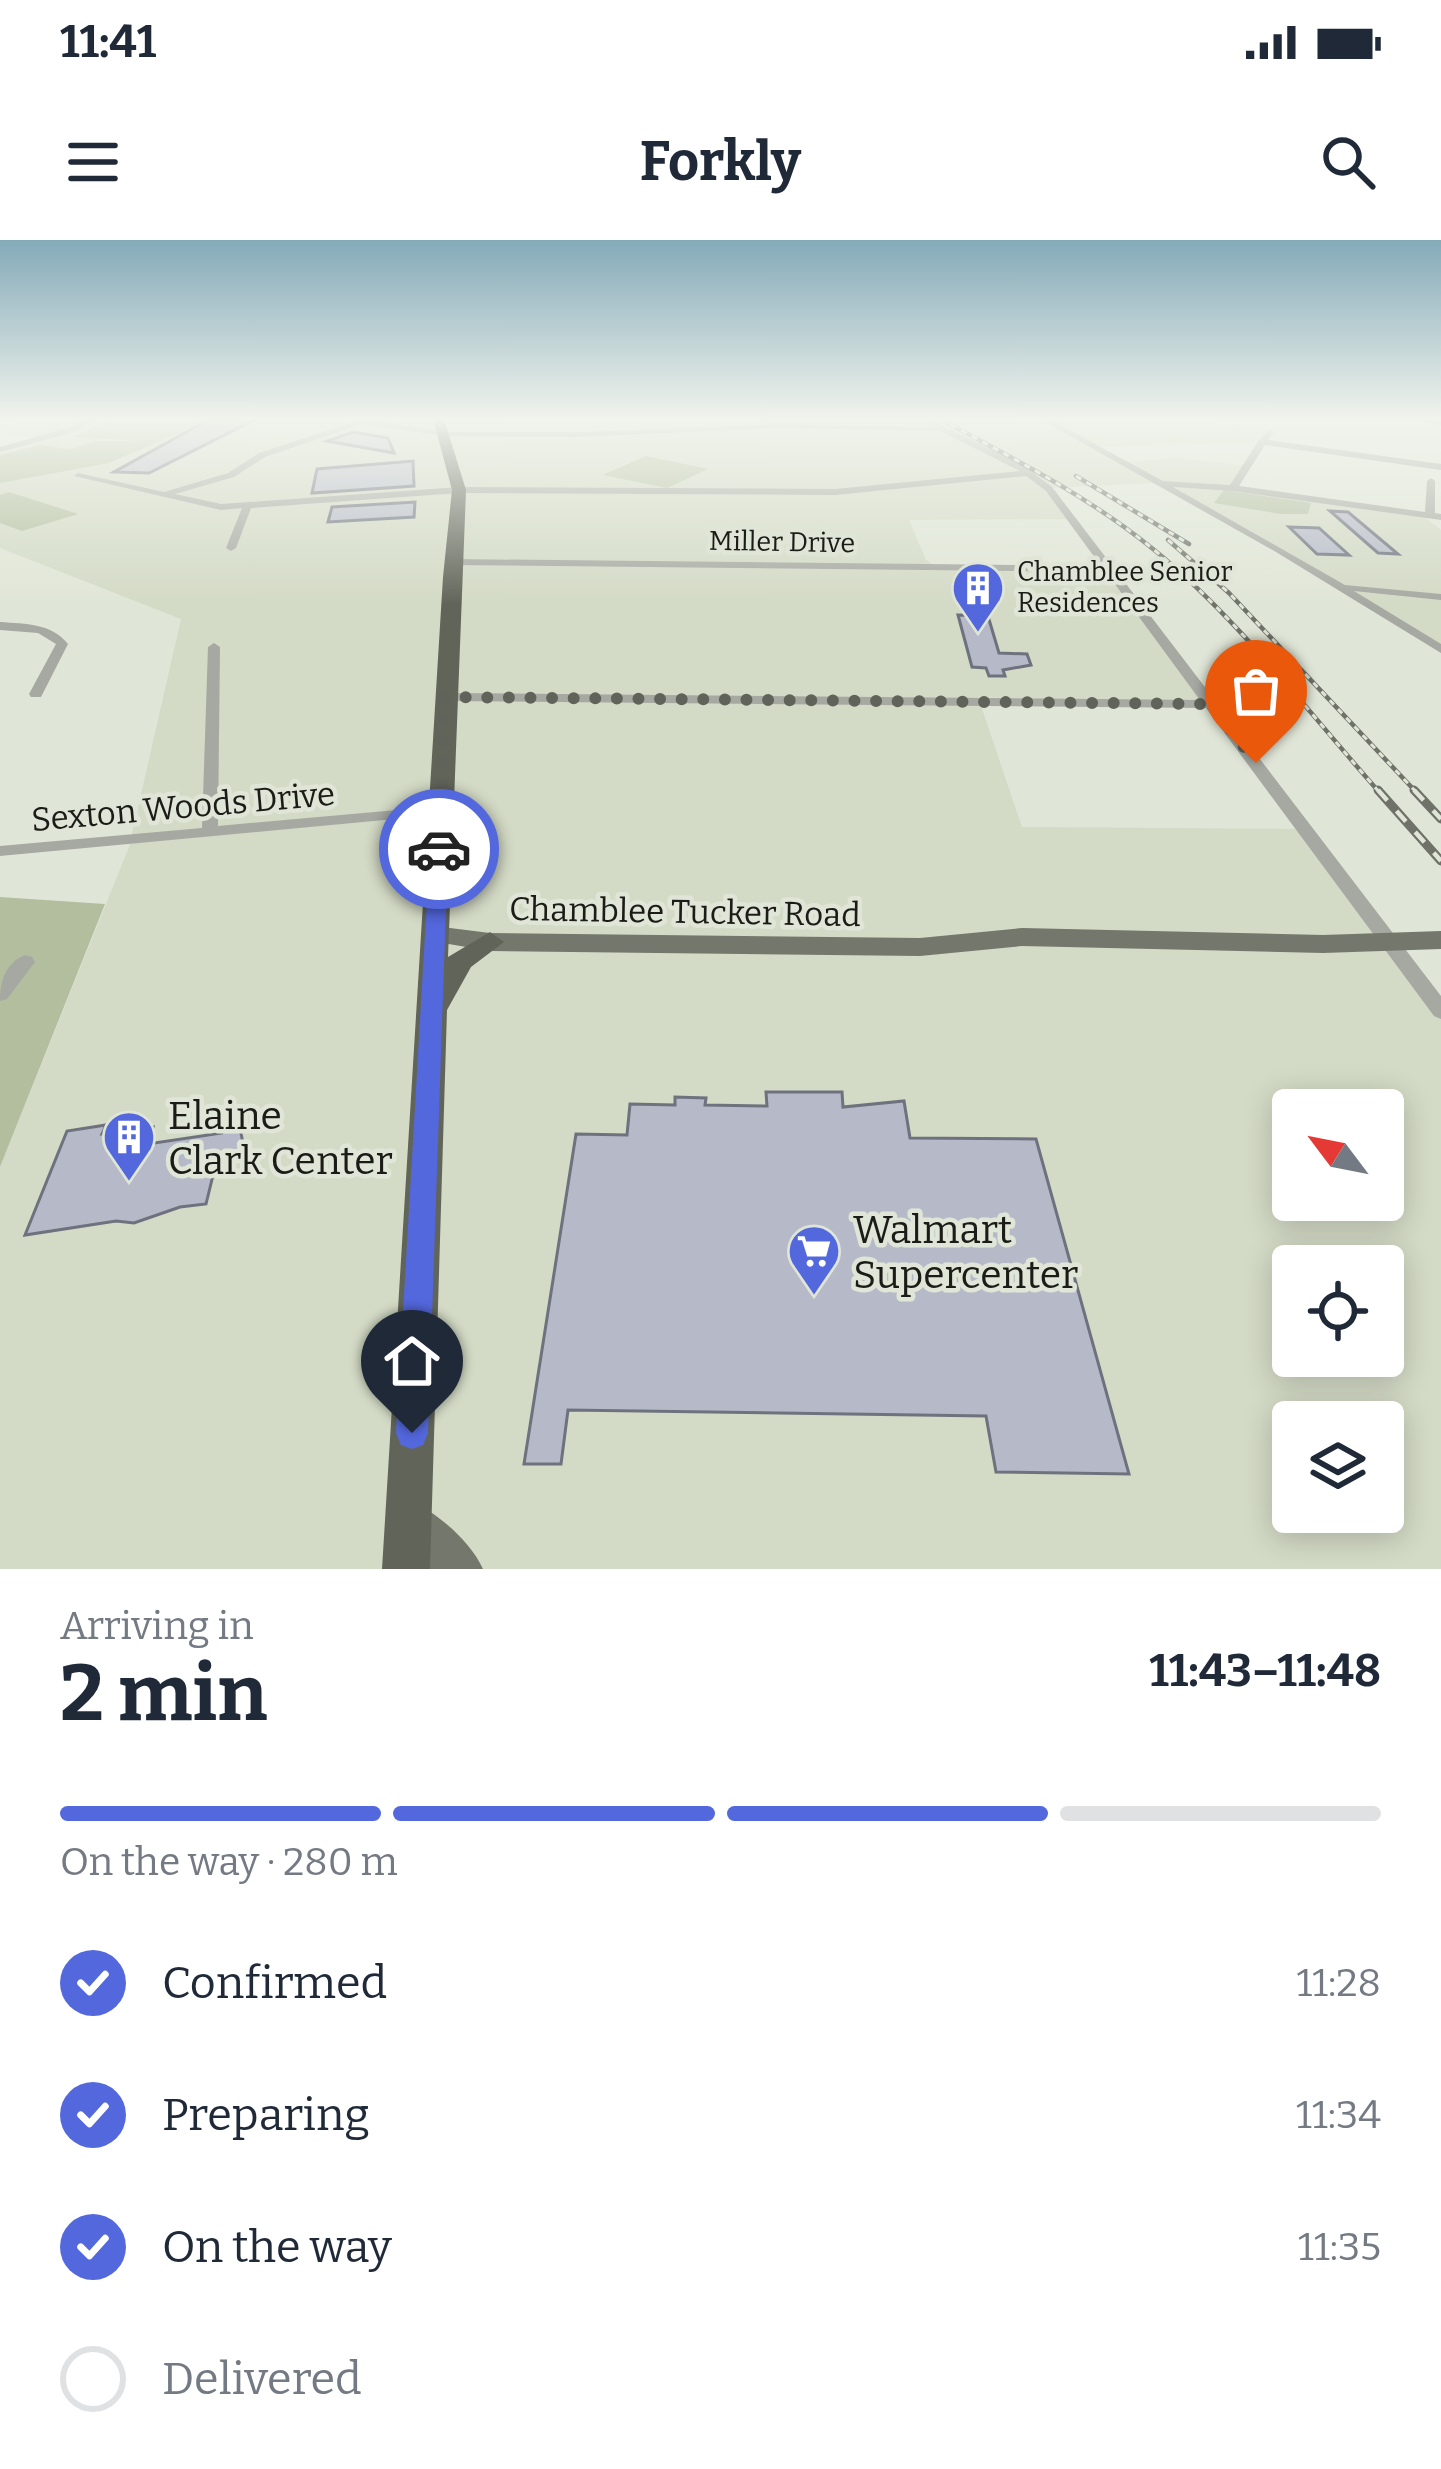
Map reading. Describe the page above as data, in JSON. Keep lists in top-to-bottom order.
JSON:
{
  "streets": {
    "main road": ["Chamblee Tucker Road"],
    "street": ["Miller Drive", "Sexton Woods Drive"]
  },
  "places": {
    "building": ["Chamblee Senior Residences", "Elaine Clark Center"],
    "supermarket": ["Walmart Supercenter"]
  },
  "north": "top left",
  "page": {
    "status": "11:41",
    "header": "Forkly",
    "heading": ["2 min", "Arriving in", "11:43–11:48"],
    "bar": "On the way · 280 m",
    "list": [
      ["Confirmed", "11:28"],
      ["Preparing", "11:34"],
      ["On the way", "11:35"],
      "Delivered"
    ]
  }
}
